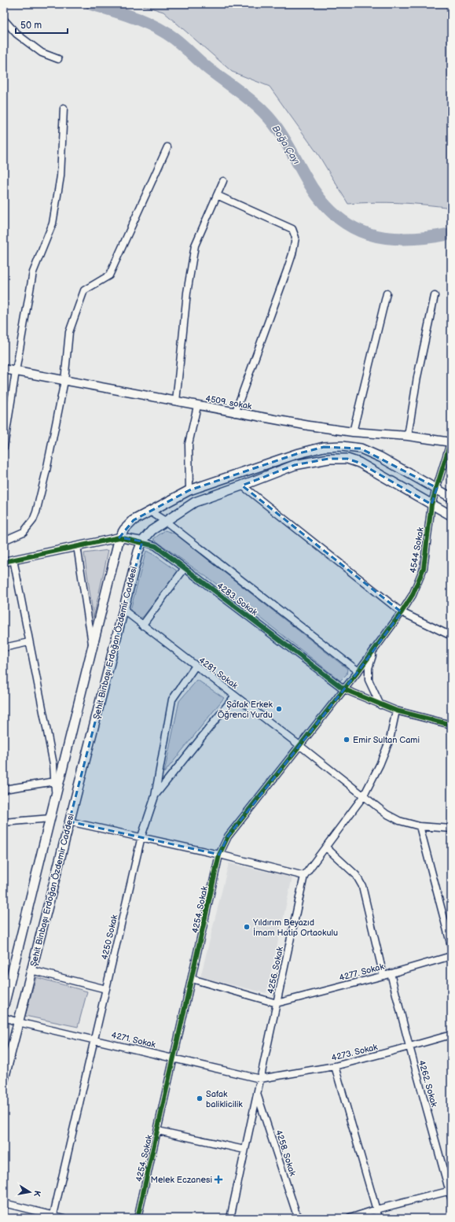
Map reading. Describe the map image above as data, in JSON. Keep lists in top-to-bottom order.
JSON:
{
  "streets": {
    "main road": ["Şehit Binbaşı Erdoğan Özdemir Caddesi"],
    "street": [
      "4509. sokak",
      "4544 Sokak",
      "4283. Sokak",
      "4281. Sokak",
      "4254. Sokak",
      "4250 Sokak",
      "4256. Sokak",
      "4277. Sokak",
      "4271. Sokak",
      "4273. Sokak",
      "4262. Sokak",
      "4258. Sokak"
    ]
  },
  "crossings": [
    ["4509. sokak", "4544 Sokak"],
    ["4544 Sokak", "Şehit Binbaşı Erdoğan Özdemir Caddesi"],
    ["4544 Sokak", "4254. Sokak"],
    ["4283. Sokak", "Şehit Binbaşı Erdoğan Özdemir Caddesi"],
    ["4283. Sokak", "4254. Sokak"],
    ["4283. Sokak", "4256. Sokak"],
    ["Şehit Binbaşı Erdoğan Özdemir Caddesi", "4281. Sokak"],
    ["Şehit Binbaşı Erdoğan Özdemir Caddesi", "4271. Sokak"],
    ["4281. Sokak", "4254. Sokak"],
    ["4281. Sokak", "4250 Sokak"],
    ["4281. Sokak", "4256. Sokak"],
    ["4254. Sokak", "4271. Sokak"],
    ["4250 Sokak", "4271. Sokak"],
    ["4256. Sokak", "4277. Sokak"],
    ["4256. Sokak", "4271. Sokak"],
    ["4256. Sokak", "4273. Sokak"],
    ["4256. Sokak", "4258. Sokak"],
    ["4277. Sokak", "4262. Sokak"],
    ["4271. Sokak", "4273. Sokak"],
    ["4273. Sokak", "4262. Sokak"]
  ],
  "water": ["Boğa Çayı"],
  "places": {
    "other": [
      "Şafak Erkek Öğrenci Yurdu",
      "Emir Sultan Cami",
      "Yıldırım Beyazıd İmam Hatip Ortaokulu",
      "Safak baliklicilik"
    ],
    "health": ["Melek Eczanesi"]
  },
  "scale_bar": "50 m",
  "north": "right"
}
